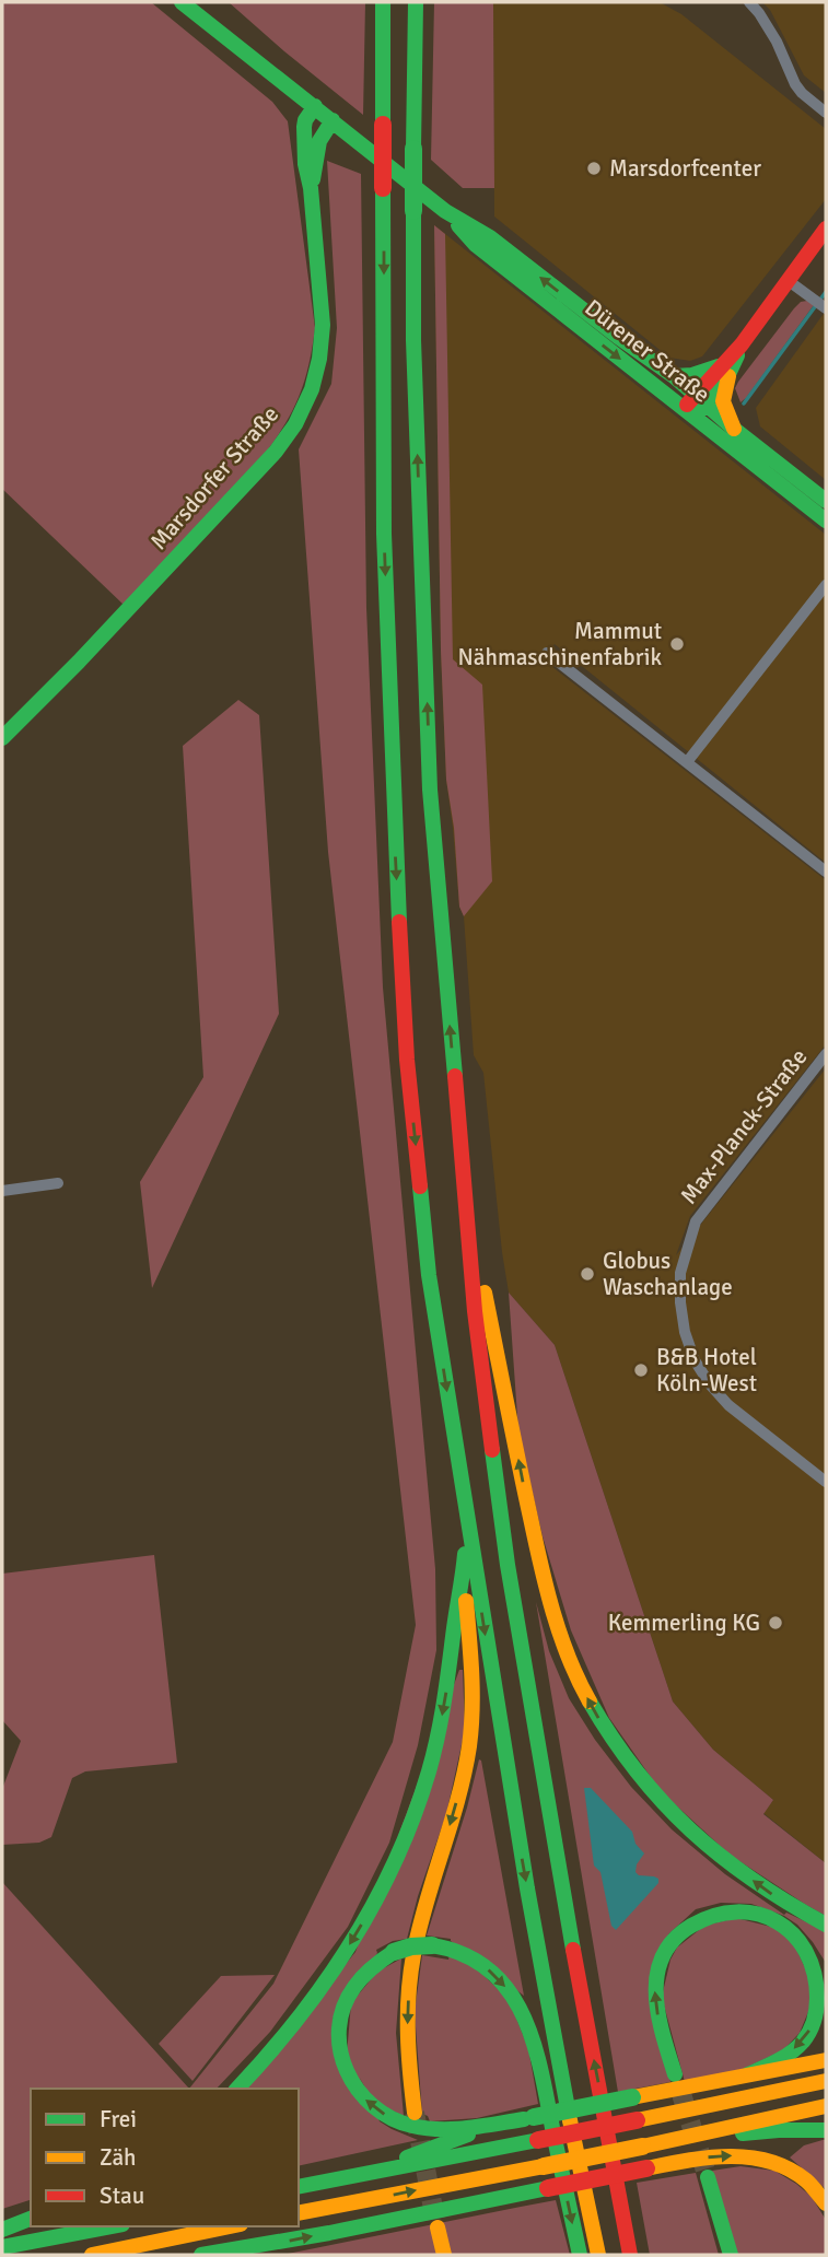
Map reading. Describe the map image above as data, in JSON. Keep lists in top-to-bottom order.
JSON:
{
  "streets": {
    "main road": ["Dürener Straße", "Marsdorfer Straße"],
    "street": ["Max-Planck-Straße"]
  },
  "crossings": [
    ["Dürener Straße", "Marsdorfer Straße"]
  ],
  "places": [
    "Marsdorfcenter",
    "Mammut Nähmaschinenfabrik",
    "Globus Waschanlage",
    "B&B Hotel Köln-West",
    "Kemmerling KG"
  ],
  "legend": ["Frei", "Zäh", "Stau"]
}
